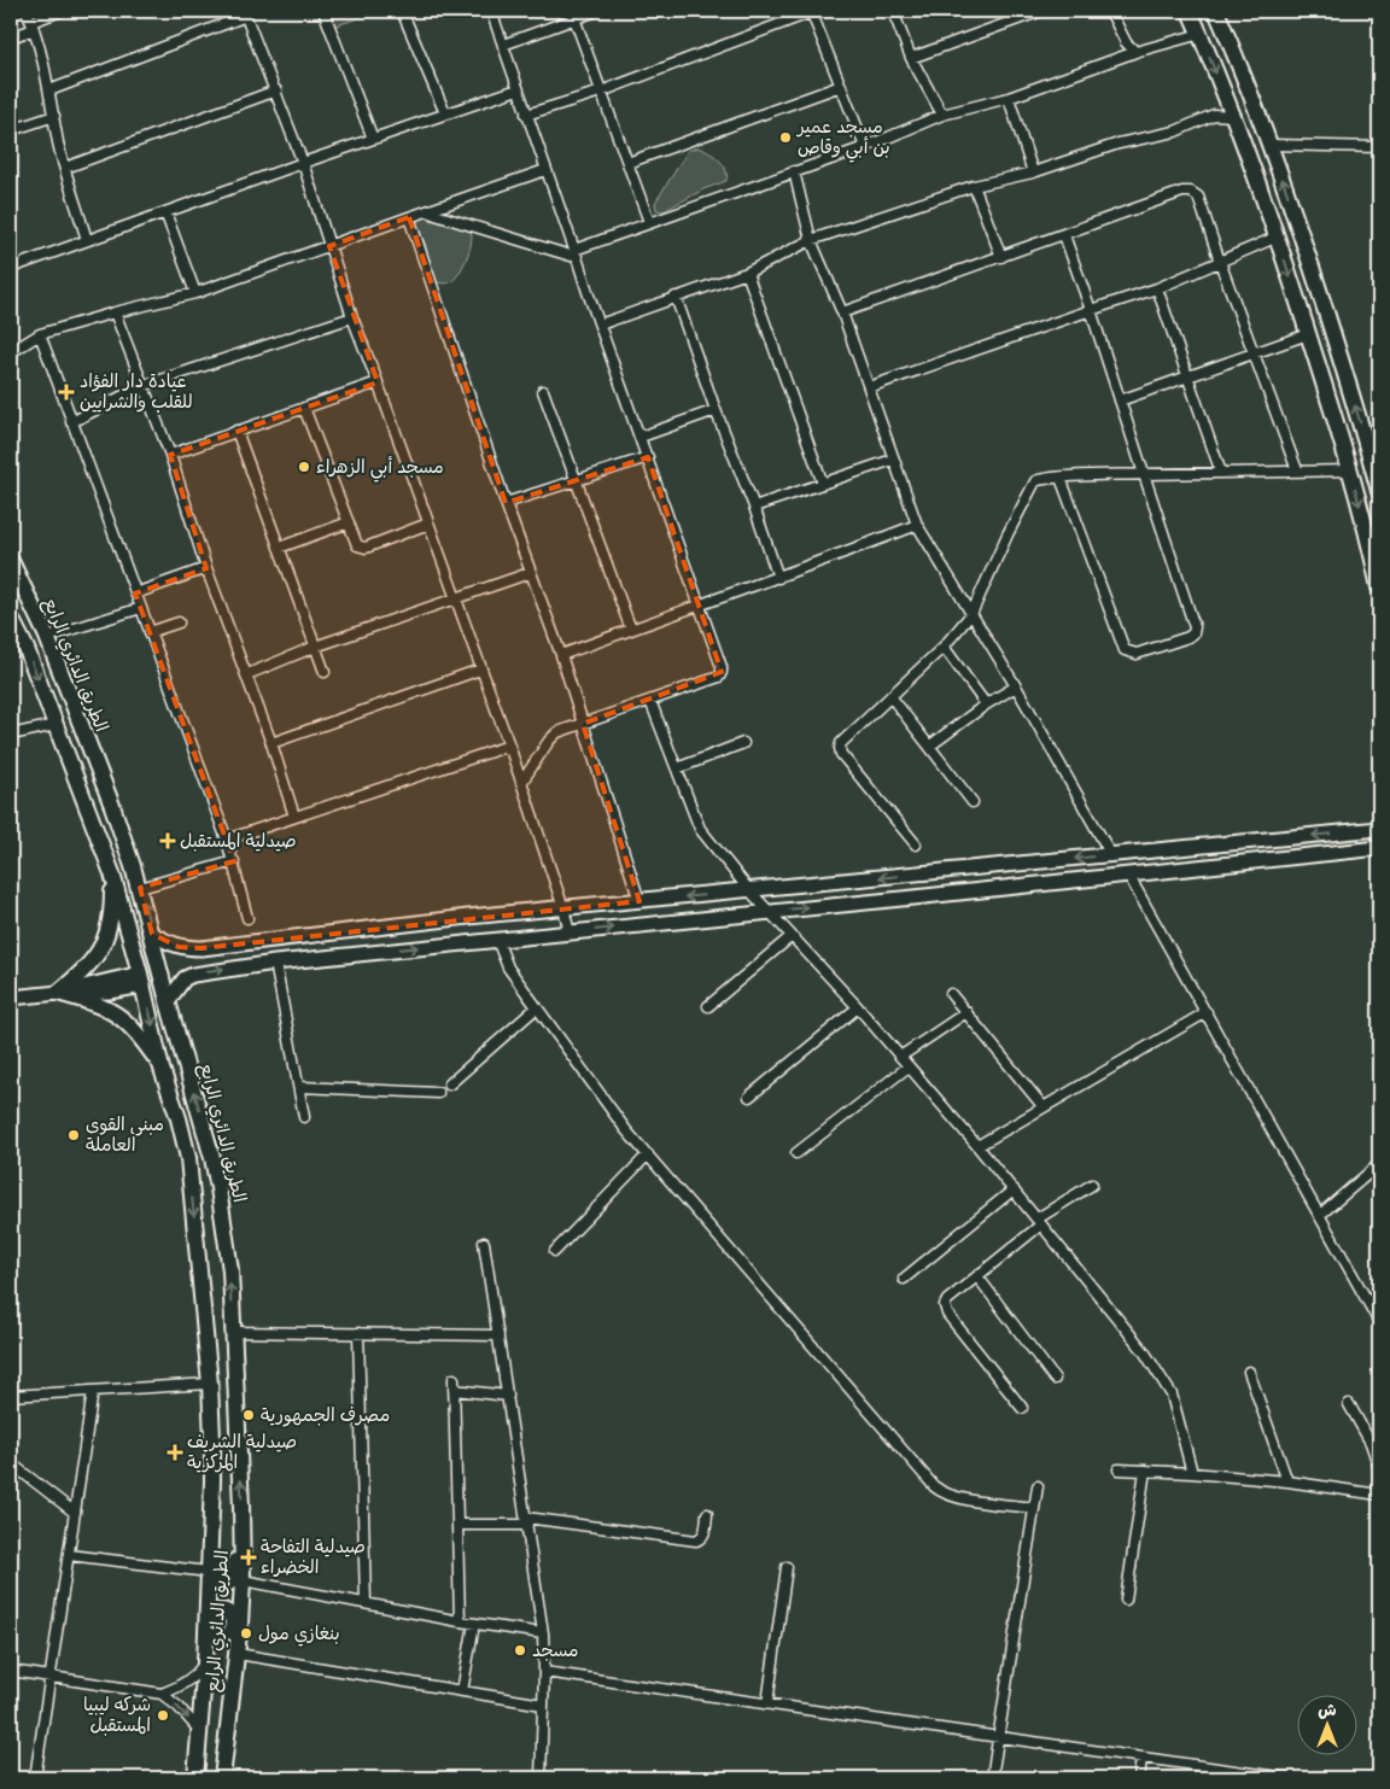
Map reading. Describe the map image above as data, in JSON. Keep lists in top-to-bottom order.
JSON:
{
  "streets": {
    "main road": ["الطريق الدائري الرابع"]
  },
  "places": {
    "other": [
      "مسجد عمير بن أبي وقاص",
      "مسجد أبي الزهراء",
      "مبنى القوى العاملة",
      "مصرف الجمهورية",
      "بنغازي مول",
      "مسجد",
      "شركه ليبيا المستقبل"
    ],
    "health": [
      "عيادة دار الفؤاد للقلب والشرايين",
      "صيدلية المستقبل",
      "صيدلية الشريف المركزية",
      "صيدلية التفاحة الخضراء"
    ]
  },
  "north": "top"
}
